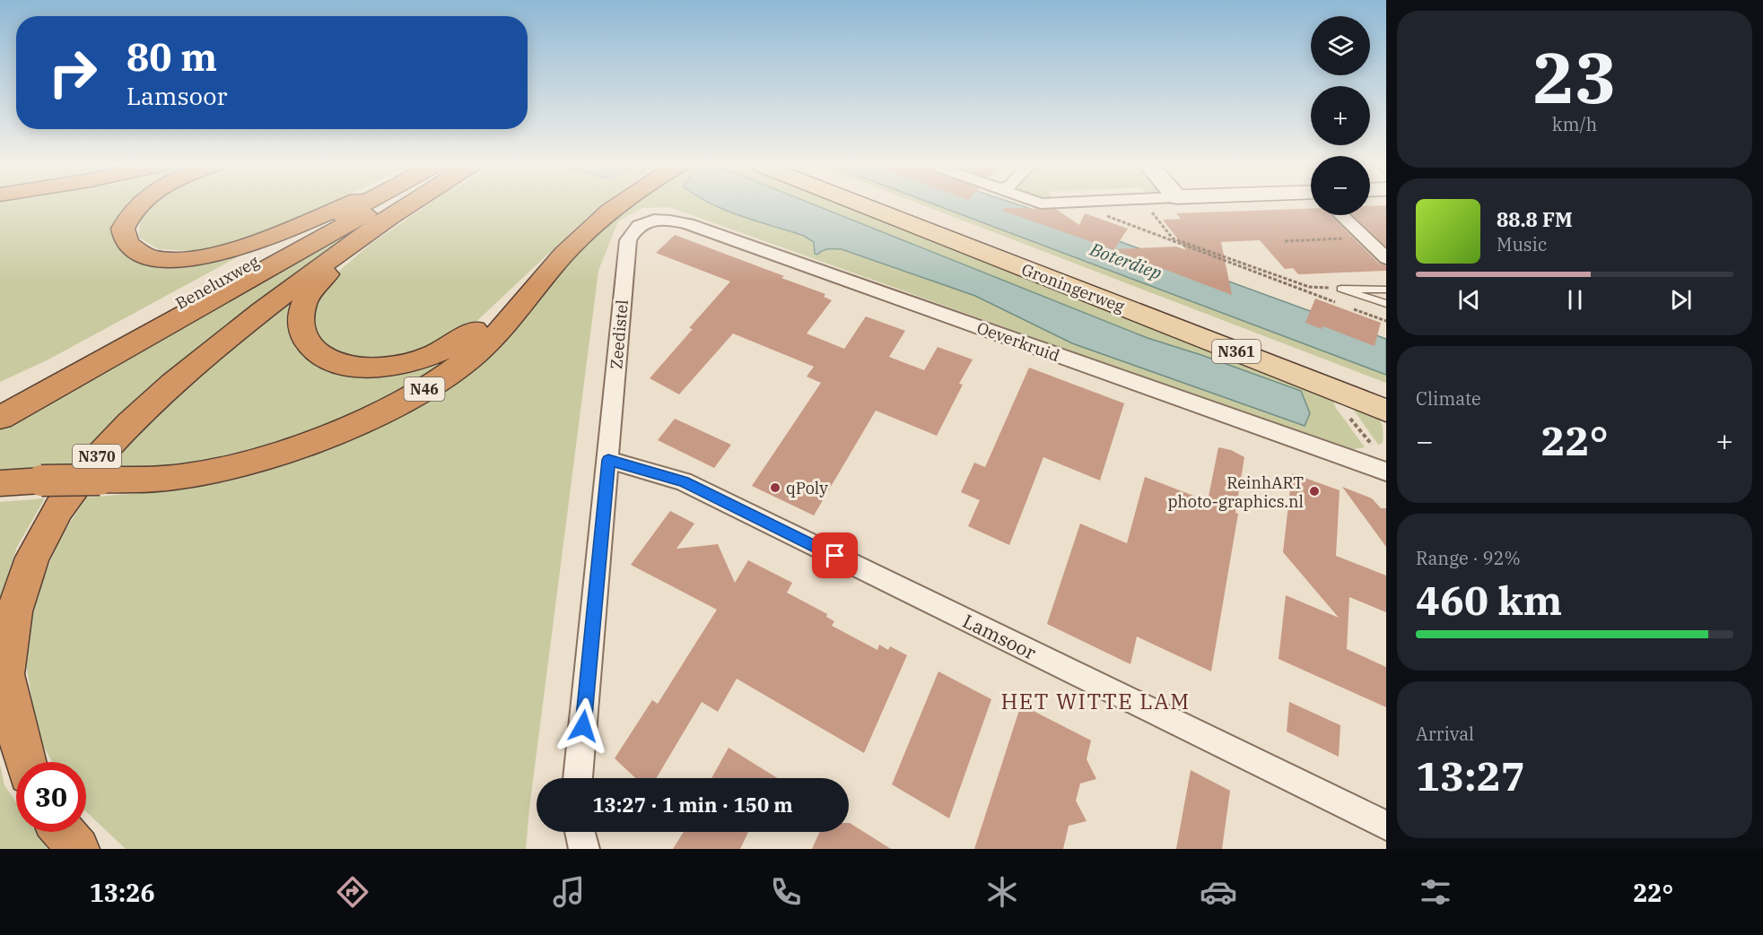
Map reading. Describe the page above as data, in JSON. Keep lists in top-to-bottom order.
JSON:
{
  "streets": {
    "highway": ["Beneluxweg", "N46", "N370"],
    "main road": ["Groningerweg", "N361"],
    "street": ["Zeedistel", "Oeverkruid", "Lamsoor"]
  },
  "crossings": [
    ["Zeedistel", "Oeverkruid"],
    ["Zeedistel", "Lamsoor"],
    ["N46", "N370"]
  ],
  "districts": ["HET WITTE LAM"],
  "water": ["Boterdiep"],
  "places": ["qPoly", "ReinhART photo-graphics.nl"],
  "page": {
    "tile": [
      ["23", "km/h"],
      "Climate",
      ["Range · 92%", "460 km"],
      ["Arrival", "13:27"]
    ],
    "map_buttons": ["+", "−"],
    "turn": ["80 m", "Lamsoor"],
    "song": ["88.8 FM", "Music"],
    "heat": ["−", "22°", "+"],
    "limit": "30",
    "trip": "13:27 · 1 min · 150 m",
    "tabs": ["13:26", "22°"]
  }
}
